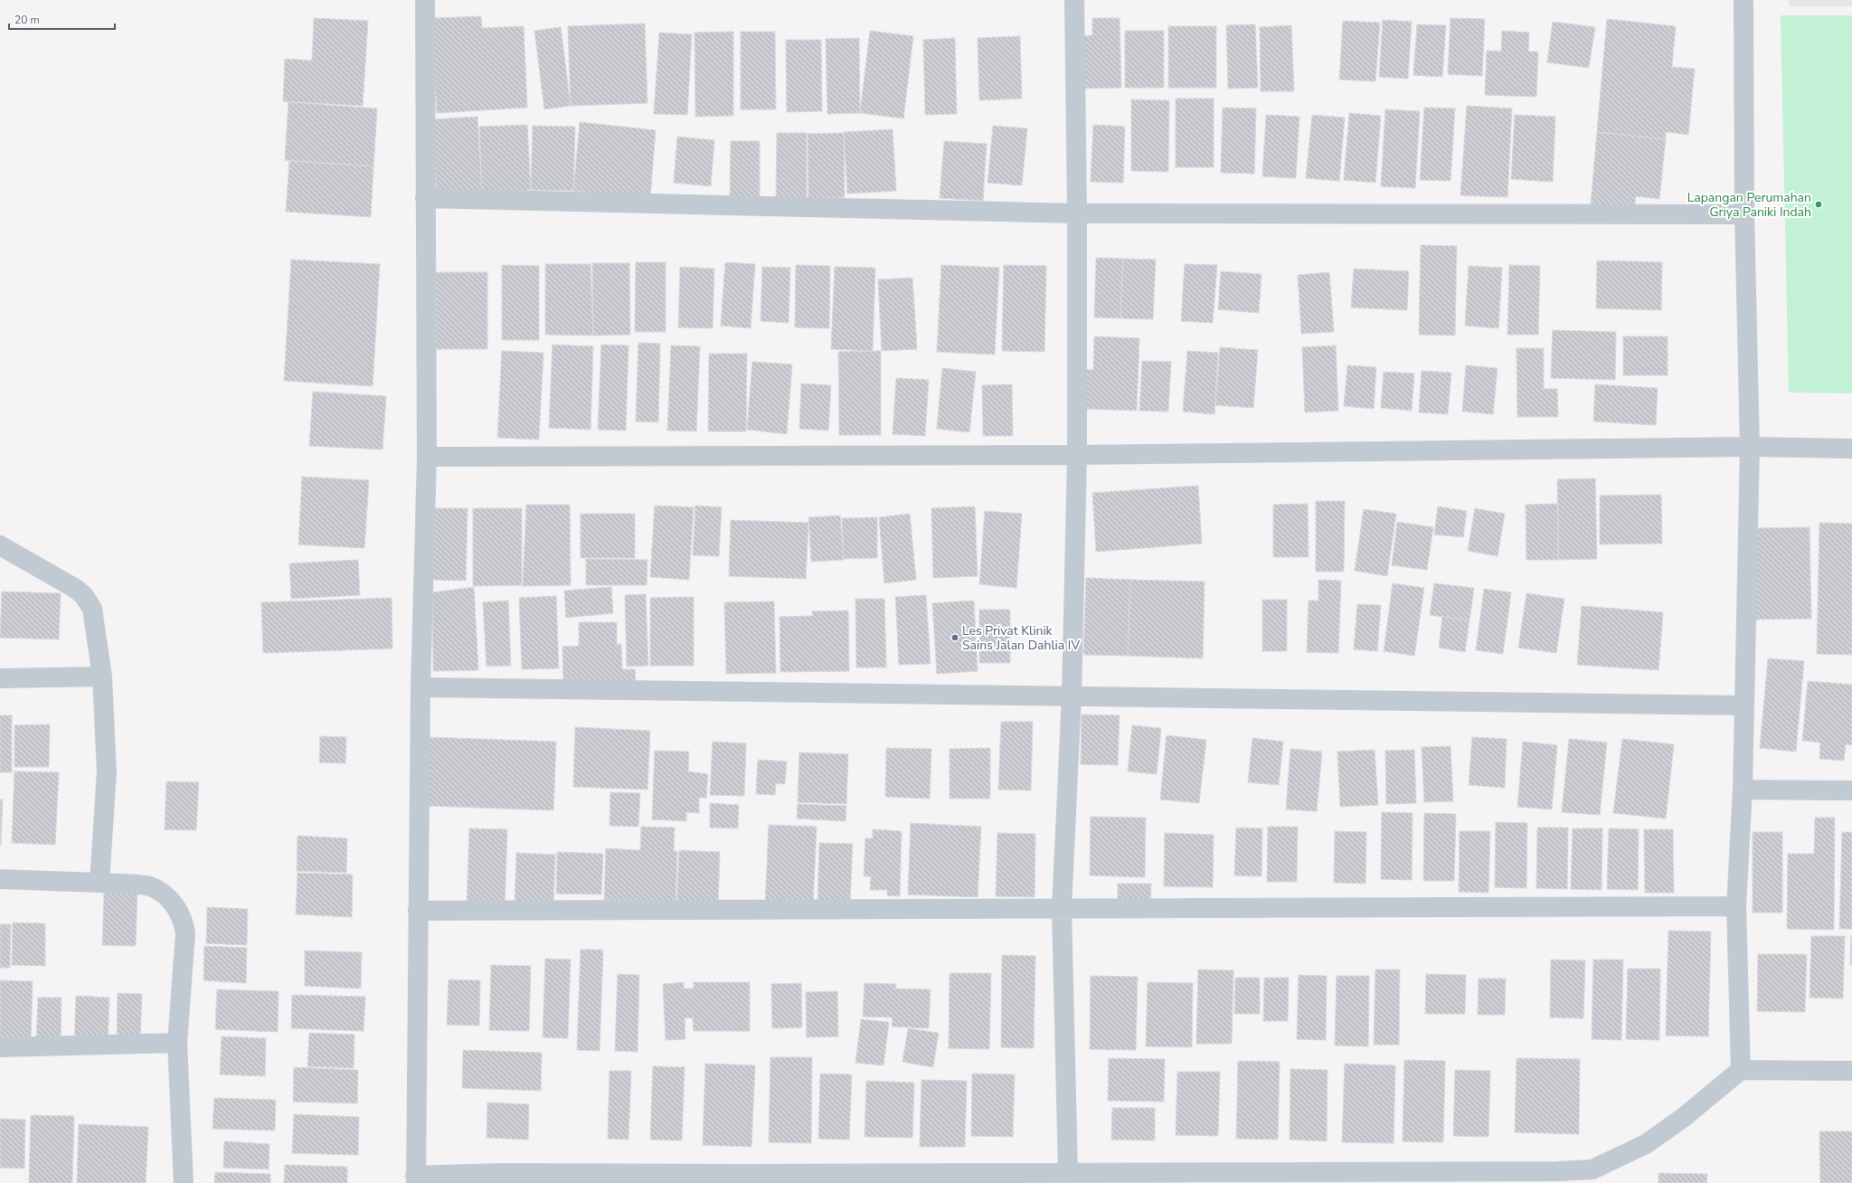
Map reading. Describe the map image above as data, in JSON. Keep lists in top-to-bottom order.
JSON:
{
  "places": ["Lapangan Perumahan Griya Paniki Indah", "Les Privat Klinik Sains Jalan Dahlia IV"],
  "scale_bar": "20 m"
}
